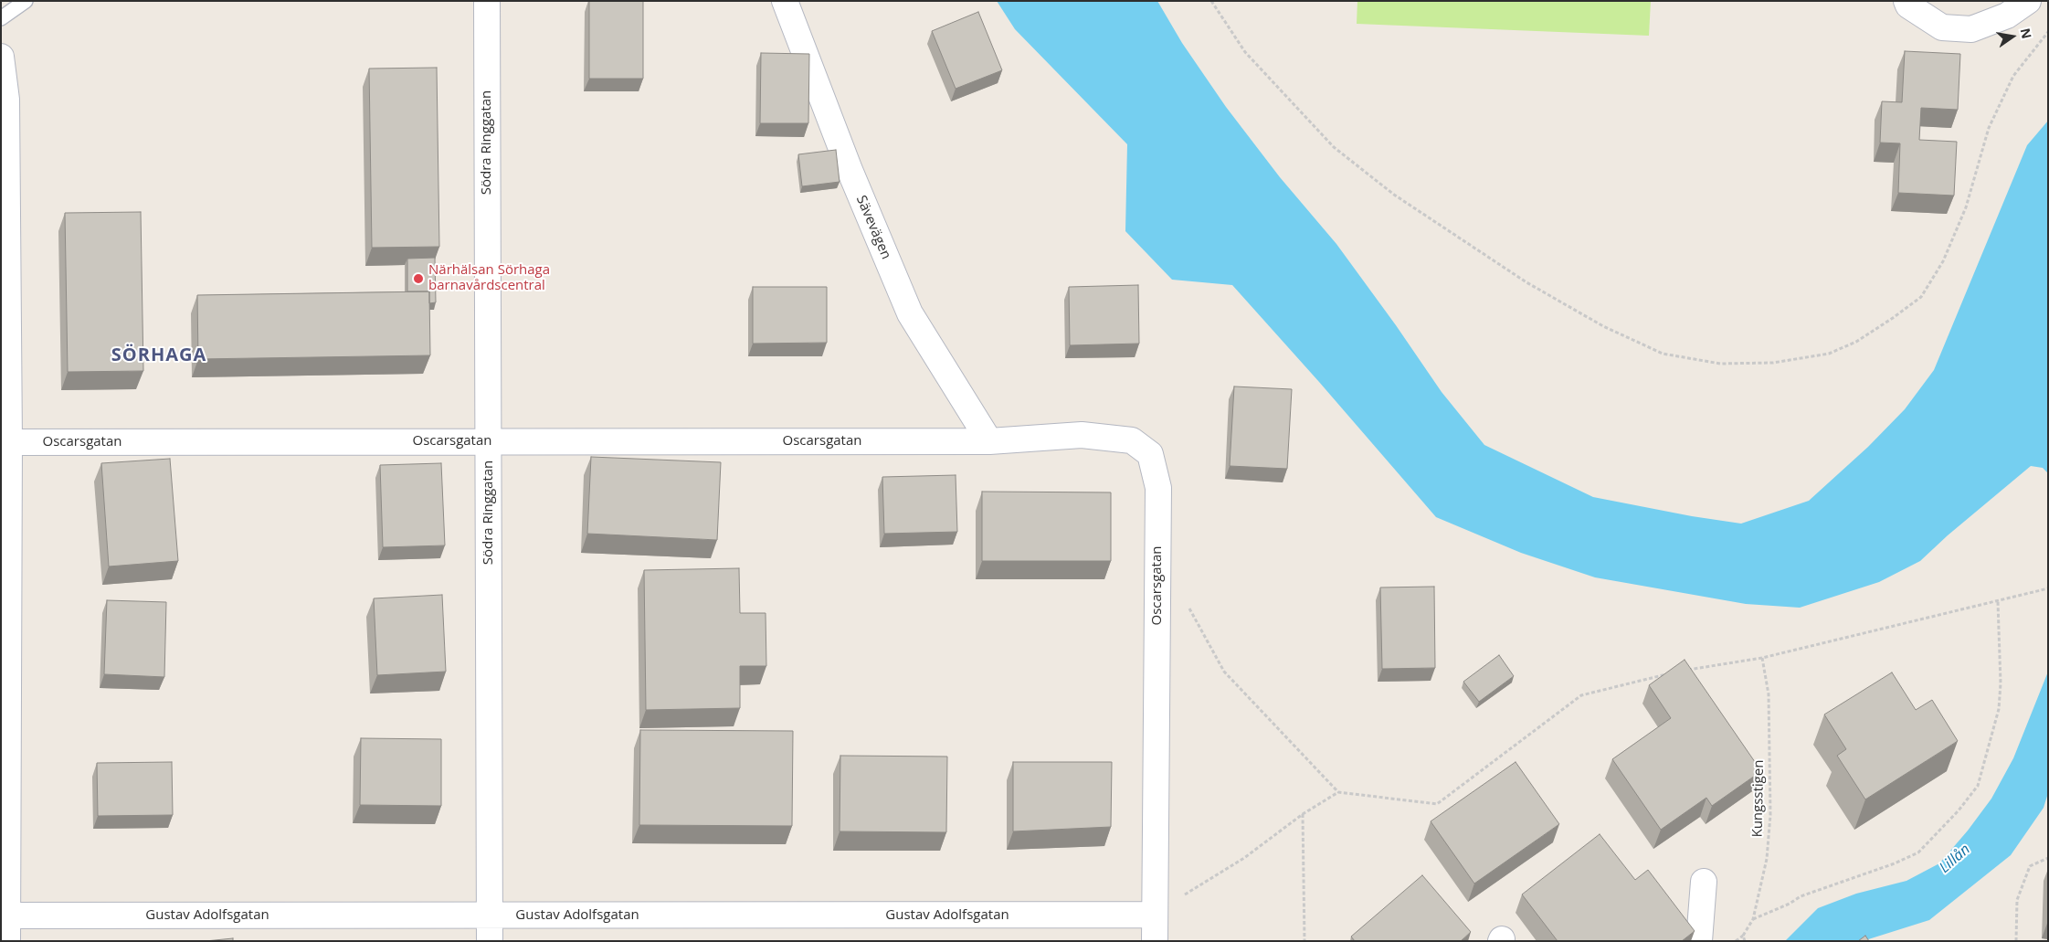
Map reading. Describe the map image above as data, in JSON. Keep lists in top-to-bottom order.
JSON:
{
  "streets": {
    "street": [
      "Södra Ringgatan",
      "Sävevägen",
      "Oscarsgatan",
      "Gustav Adolfsgatan"
    ],
    "path": ["Kungsstigen"]
  },
  "crossings": [
    ["Södra Ringgatan", "Oscarsgatan"],
    ["Södra Ringgatan", "Gustav Adolfsgatan"],
    ["Sävevägen", "Oscarsgatan"],
    ["Oscarsgatan", "Gustav Adolfsgatan"]
  ],
  "districts": ["SÖRHAGA"],
  "water": ["Lillån"],
  "places": ["Närhälsan Sörhaga barnavårdscentral"],
  "north": "right"
}
